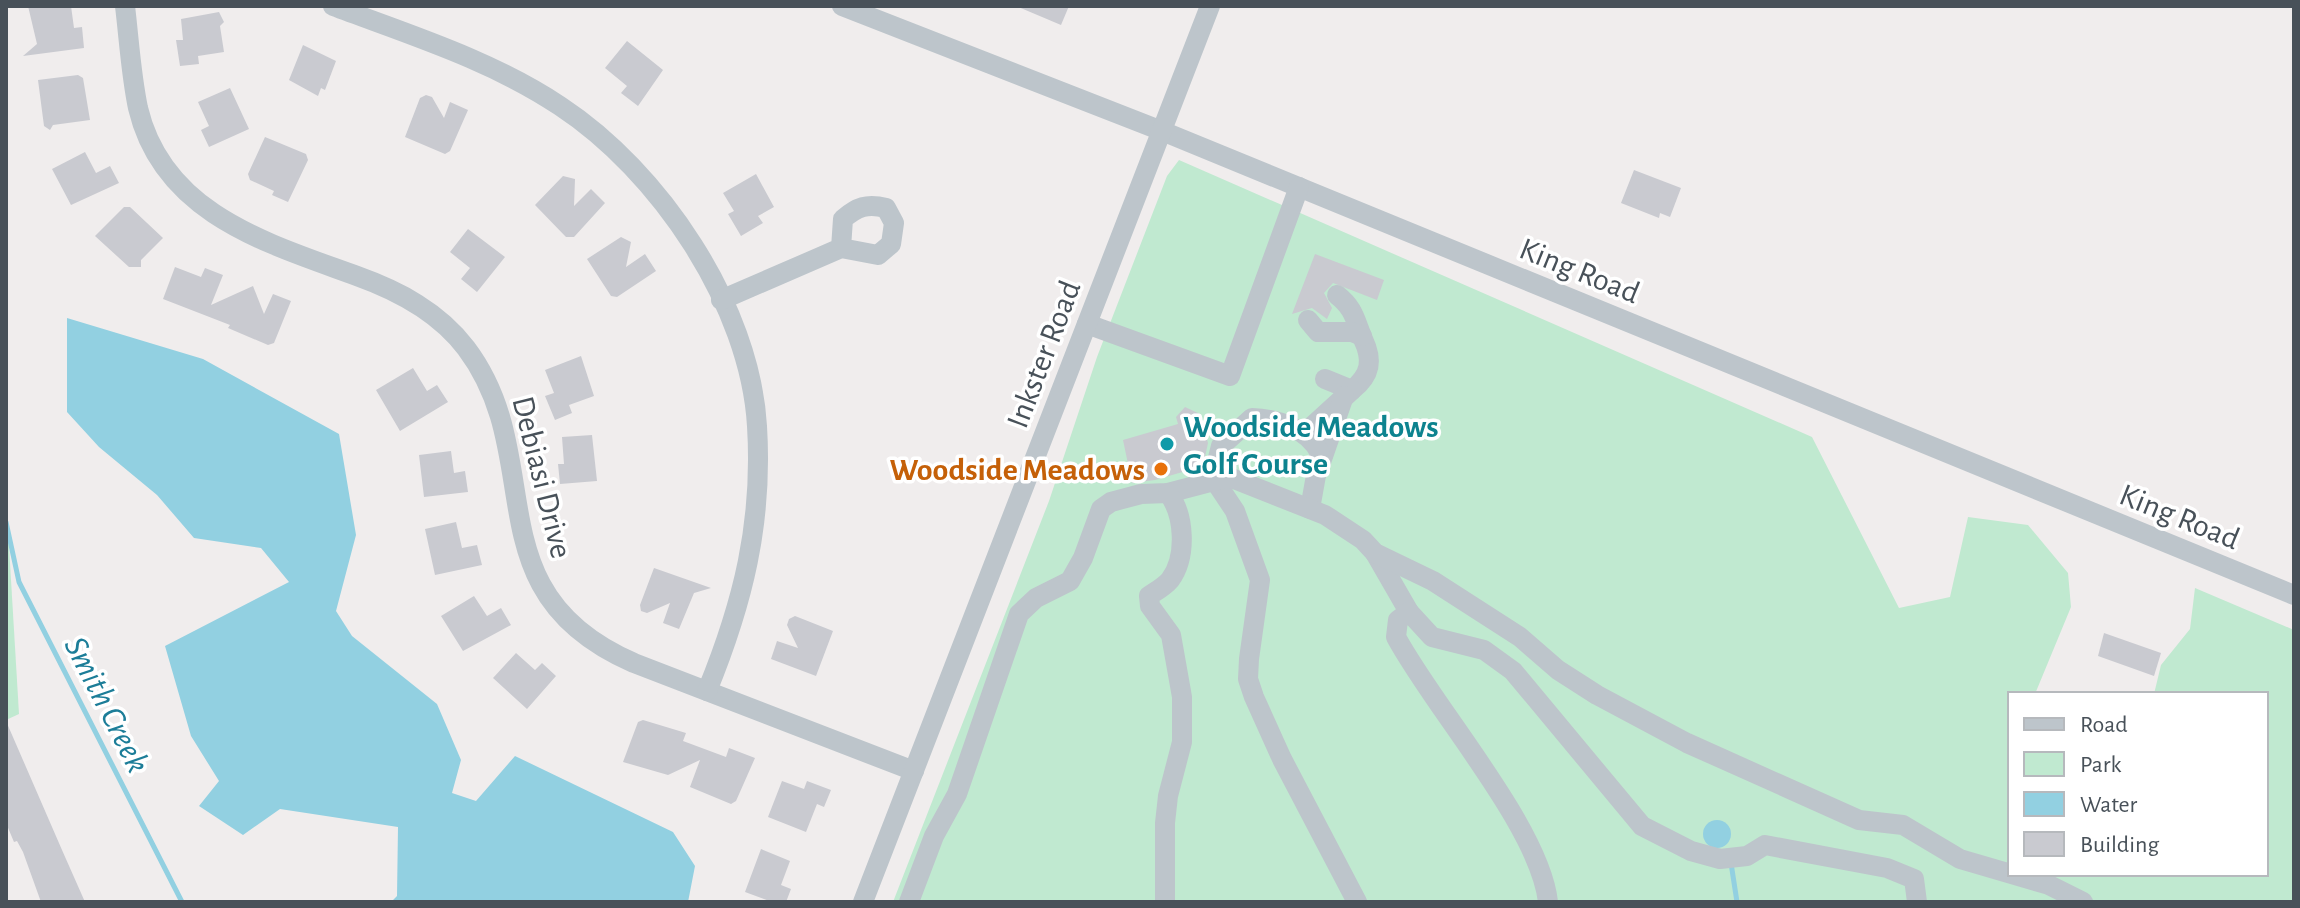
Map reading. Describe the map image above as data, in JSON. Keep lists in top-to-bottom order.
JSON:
{
  "streets": {
    "street": ["King Road", "Inkster Road", "Debiasi Drive"]
  },
  "crossings": [
    ["King Road", "Inkster Road"],
    ["Inkster Road", "Debiasi Drive"]
  ],
  "water": ["Smith Creek"],
  "places": ["Woodside Meadows Golf Course", "Woodside Meadows"],
  "legend": [
    "Road",
    "Park",
    "Water",
    "Building"
  ]
}
